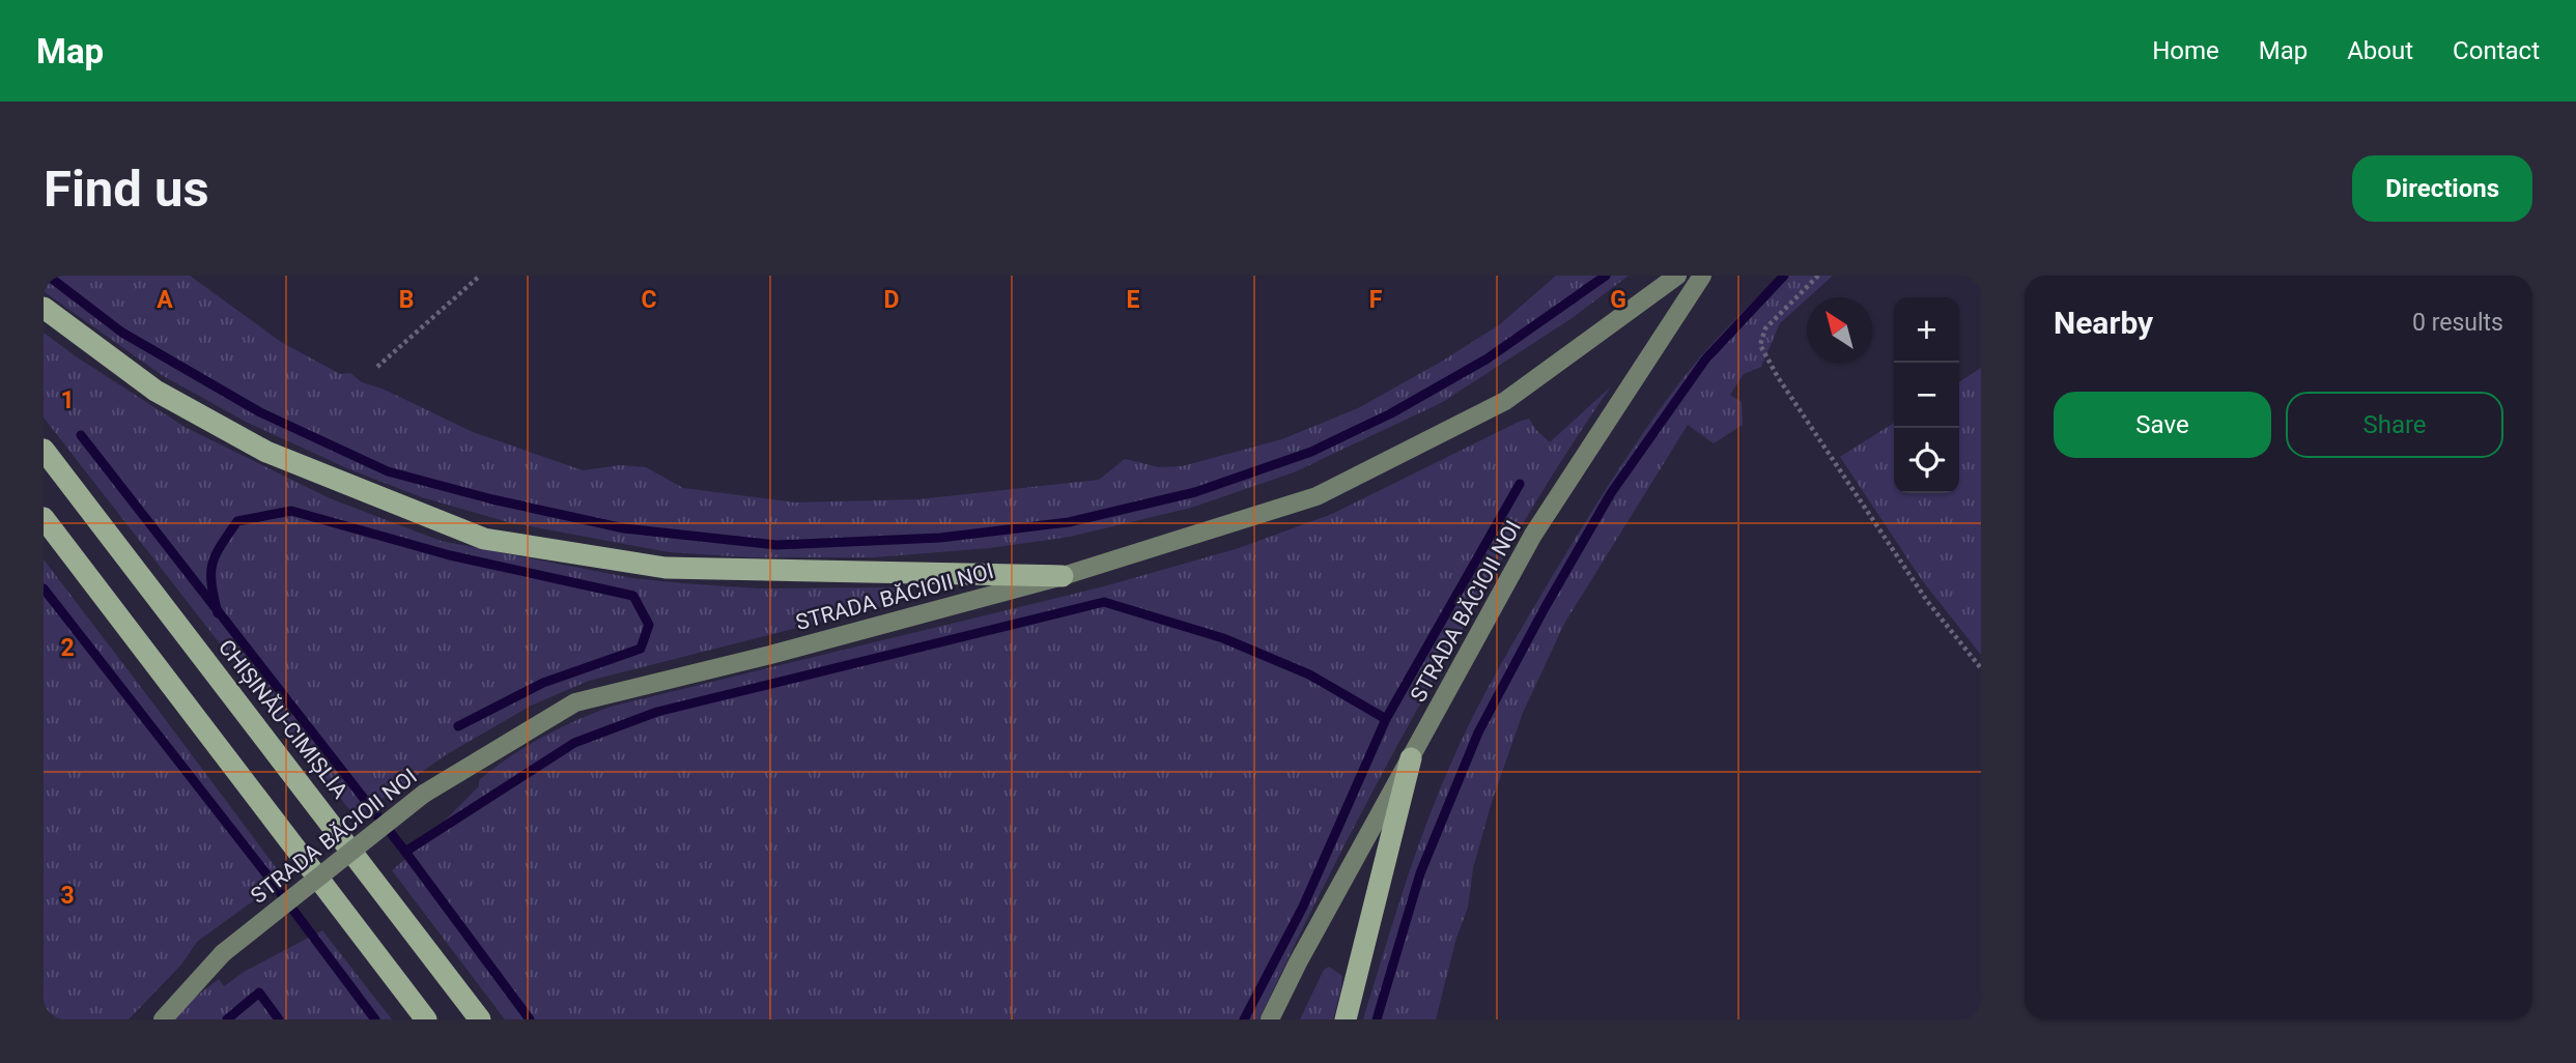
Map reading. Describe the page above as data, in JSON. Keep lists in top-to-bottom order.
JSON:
{
  "streets": {
    "highway": ["CHIȘINĂU-CIMIȘLIA"],
    "main road": ["STRADA BĂCIOII NOI"]
  },
  "north": "top left",
  "page": {
    "header": "Map",
    "nav": [
      "Home",
      "Map",
      "About",
      "Contact"
    ],
    "buttons": [
      "Directions",
      ["Save", "Share"]
    ],
    "title": "Find us",
    "heading": ["Nearby", "0 results"],
    "map_buttons": ["+", "−"]
  },
  "grid": {
    "columns": [
      "A",
      "B",
      "C",
      "D",
      "E",
      "F",
      "G"
    ],
    "rows": ["1", "2", "3"]
  }
}
